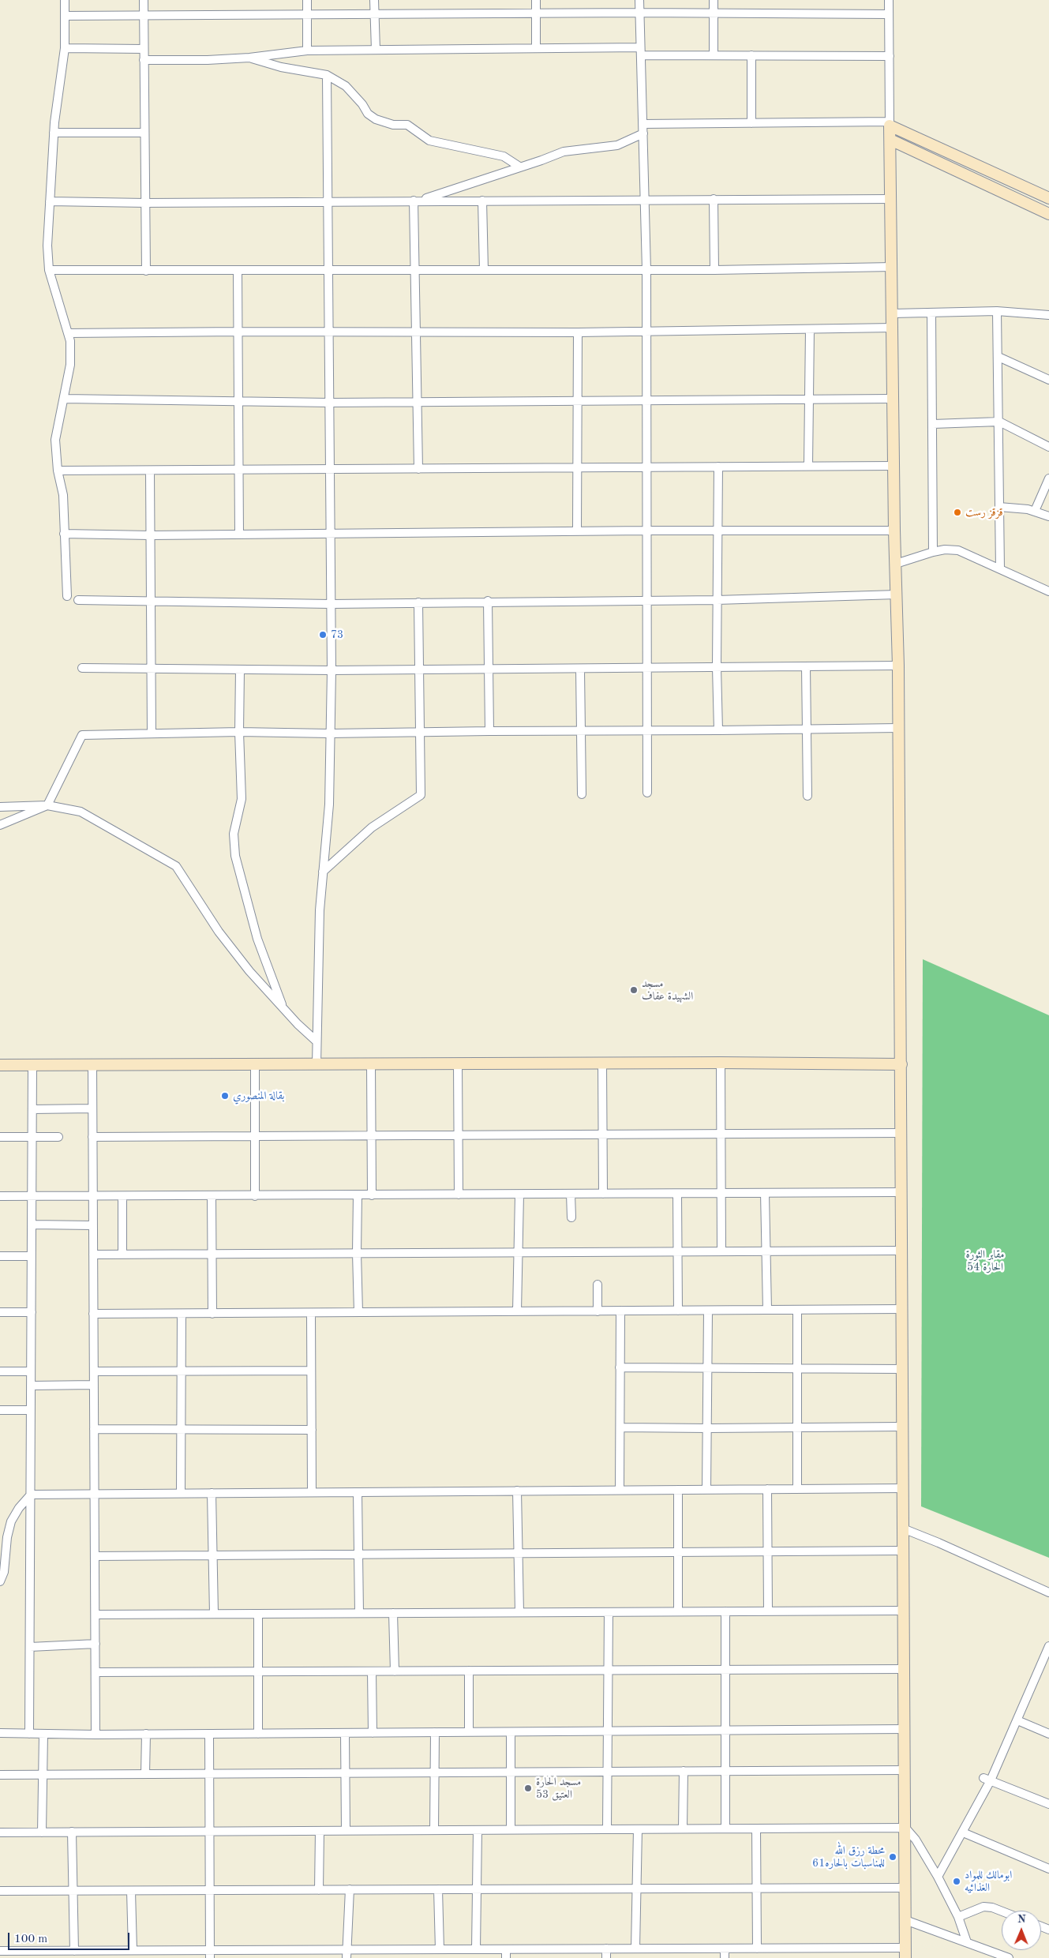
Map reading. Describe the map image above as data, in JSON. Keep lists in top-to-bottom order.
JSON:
{
  "parks": ["مقابر الثورة الحارة 54"],
  "places": [
    "قزقز رست",
    "73",
    "مسجد الشهيدة عفاف",
    "بقالة المنصوري",
    "مسجد الحارة 53 العتيق",
    "محطة رزق الله للمناسبات بالحاره61",
    "ابومالك للمواد الغذائيه"
  ],
  "scale_bar": "100 m",
  "north": "top"
}
